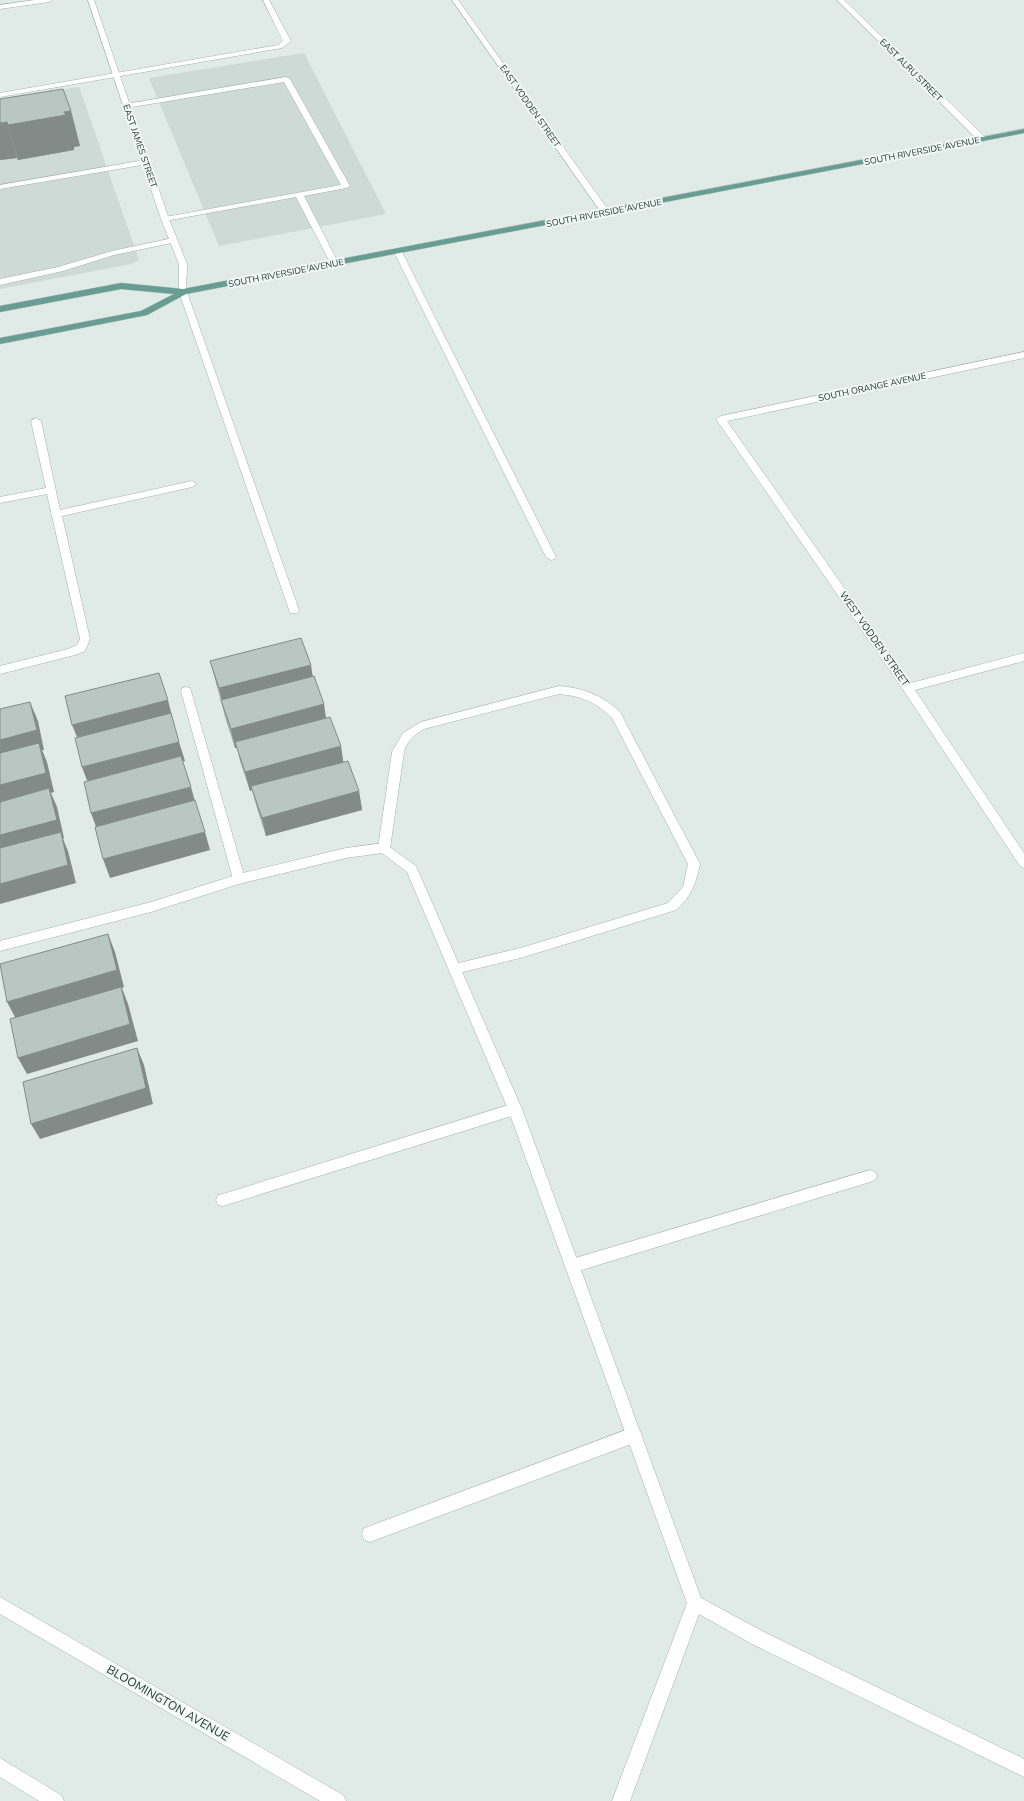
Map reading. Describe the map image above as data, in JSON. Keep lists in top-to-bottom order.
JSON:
{
  "streets": {
    "main road": ["SOUTH RIVERSIDE AVENUE"],
    "street": [
      "EAST ALRU STREET",
      "EAST VODDEN STREET",
      "EAST JAMES STREET",
      "SOUTH ORANGE AVENUE",
      "WEST VODDEN STREET",
      "BLOOMINGTON AVENUE"
    ]
  },
  "crossings": [
    ["EAST ALRU STREET", "SOUTH RIVERSIDE AVENUE"],
    ["EAST VODDEN STREET", "SOUTH RIVERSIDE AVENUE"],
    ["EAST JAMES STREET", "SOUTH RIVERSIDE AVENUE"],
    ["SOUTH ORANGE AVENUE", "WEST VODDEN STREET"]
  ]
}
